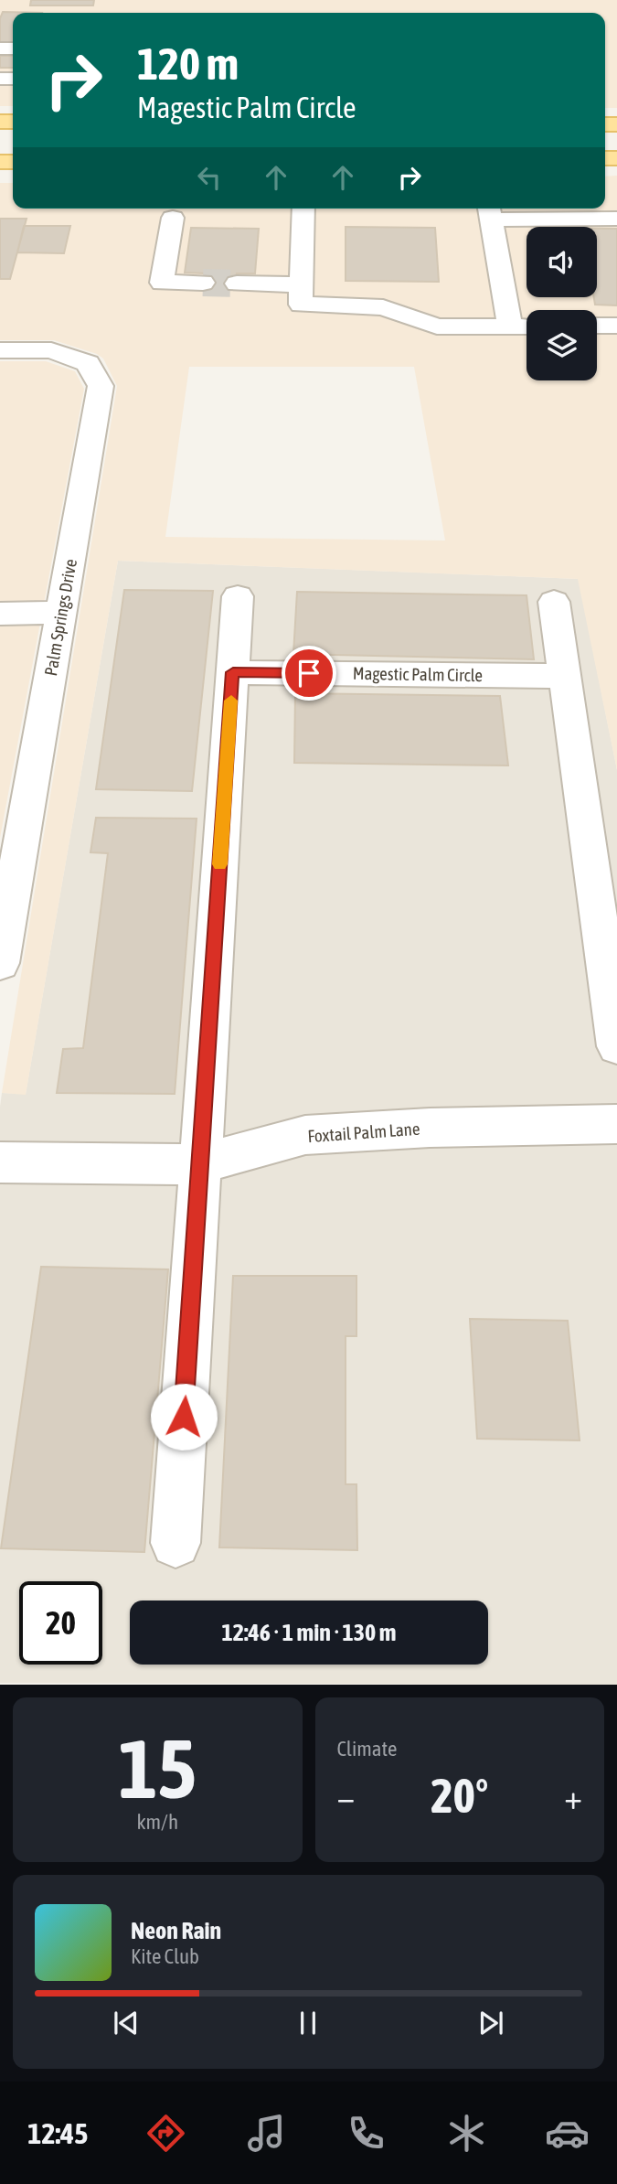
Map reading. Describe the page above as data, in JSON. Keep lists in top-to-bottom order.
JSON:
{
  "streets": {
    "street": ["Palm Springs Drive", "Magestic Palm Circle", "Foxtail Palm Lane"]
  },
  "page": {
    "turn": ["120 m", "Magestic Palm Circle"],
    "limit": "20",
    "trip": "12:46 · 1 min · 130 m",
    "tile": [
      ["15", "km/h"],
      "Climate"
    ],
    "heat": ["−", "20°", "+"],
    "song": ["Neon Rain", "Kite Club"],
    "tabs": "12:45"
  }
}
